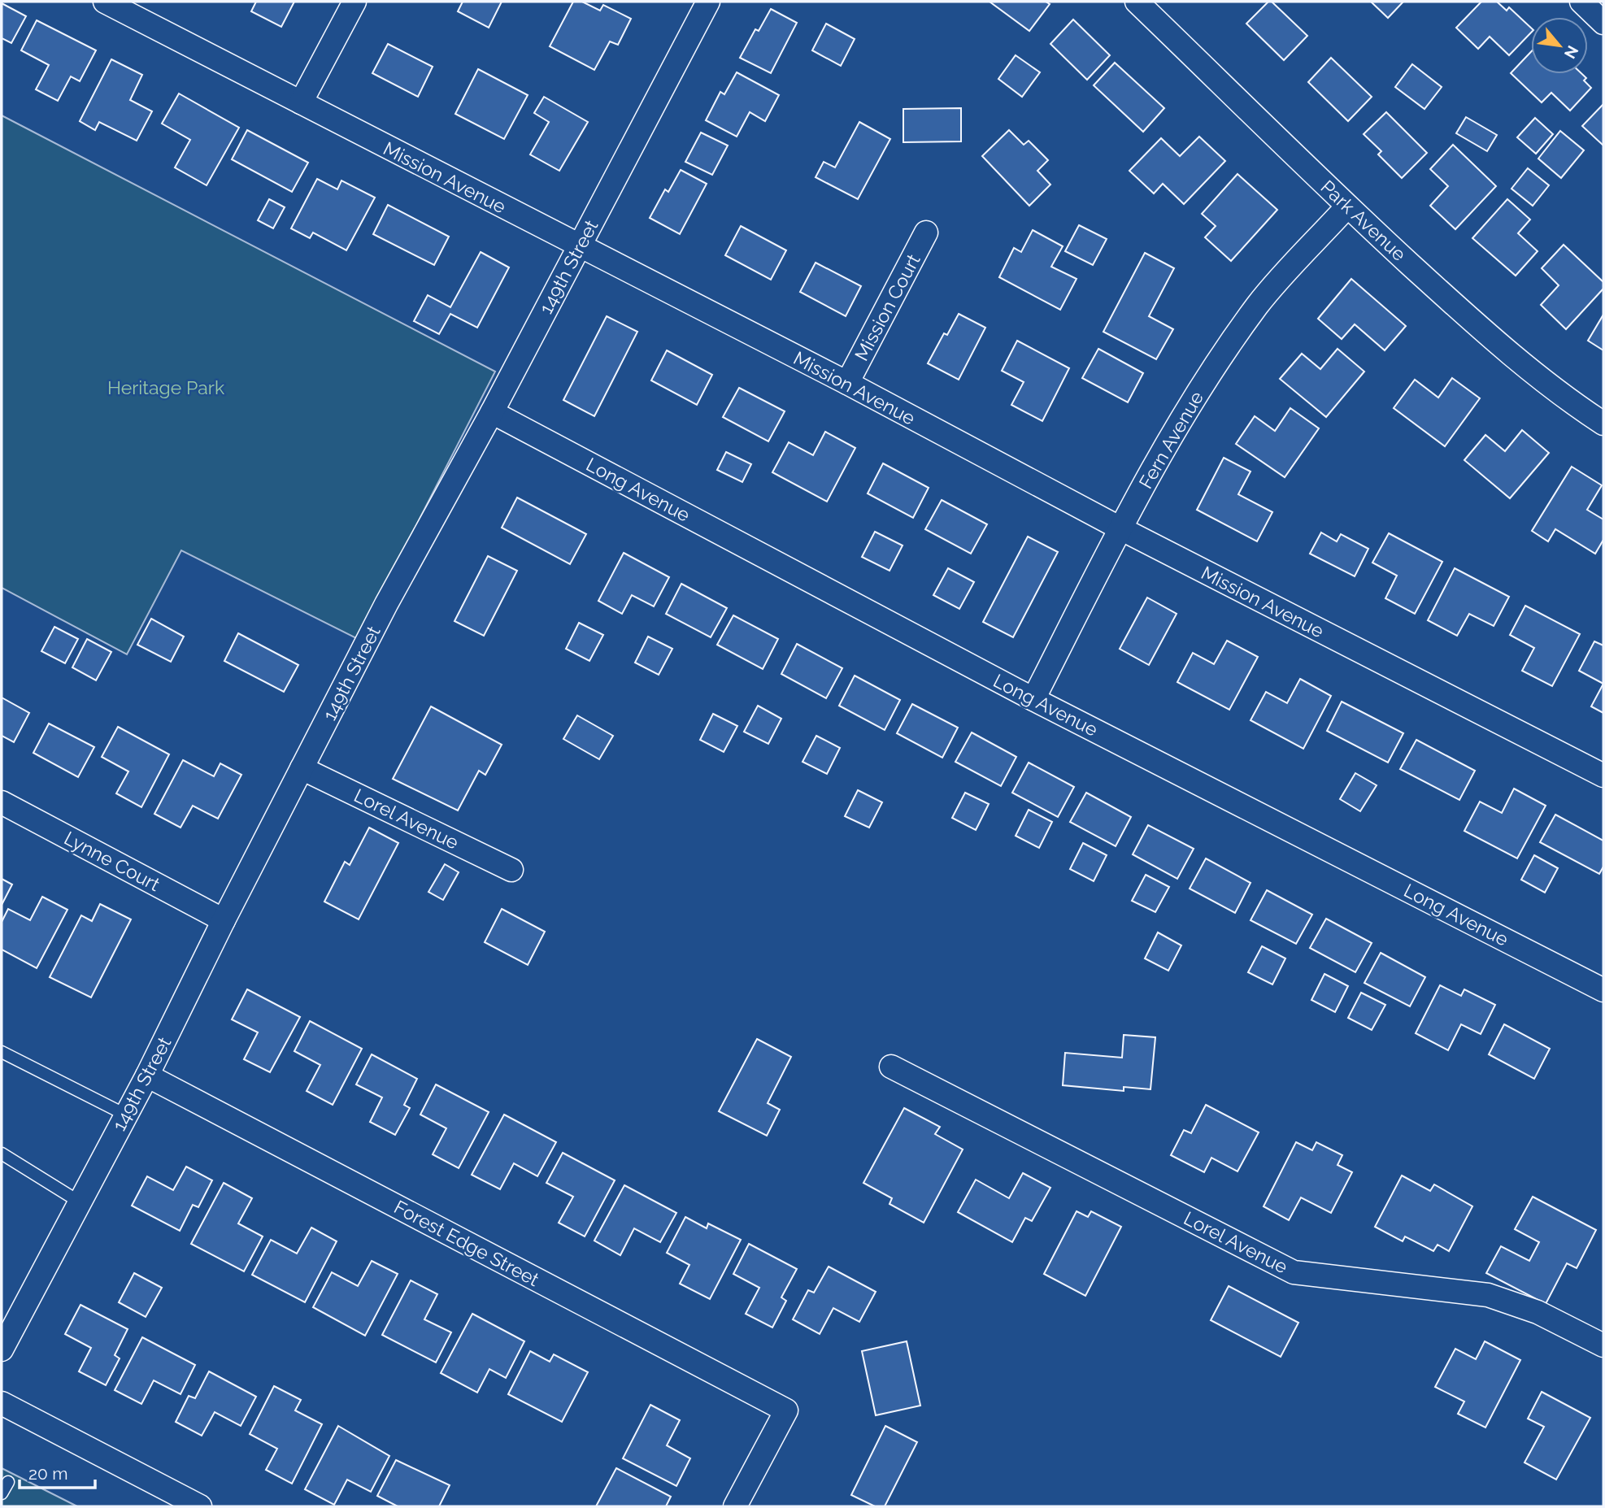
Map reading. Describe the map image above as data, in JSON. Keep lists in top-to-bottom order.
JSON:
{
  "streets": {
    "street": [
      "Mission Avenue",
      "Park Avenue",
      "149th Street",
      "Mission Court",
      "Fern Avenue",
      "Long Avenue",
      "Lorel Avenue",
      "Lynne Court",
      "Forest Edge Street"
    ]
  },
  "crossings": [
    ["Mission Avenue", "149th Street"],
    ["Mission Avenue", "Mission Court"],
    ["Mission Avenue", "Fern Avenue"],
    ["Park Avenue", "Fern Avenue"],
    ["149th Street", "Long Avenue"],
    ["149th Street", "Lorel Avenue"],
    ["149th Street", "Lynne Court"],
    ["149th Street", "Forest Edge Street"],
    ["Fern Avenue", "Long Avenue"]
  ],
  "parks": ["Heritage Park"],
  "scale_bar": "20 m",
  "north": "bottom right"
}
